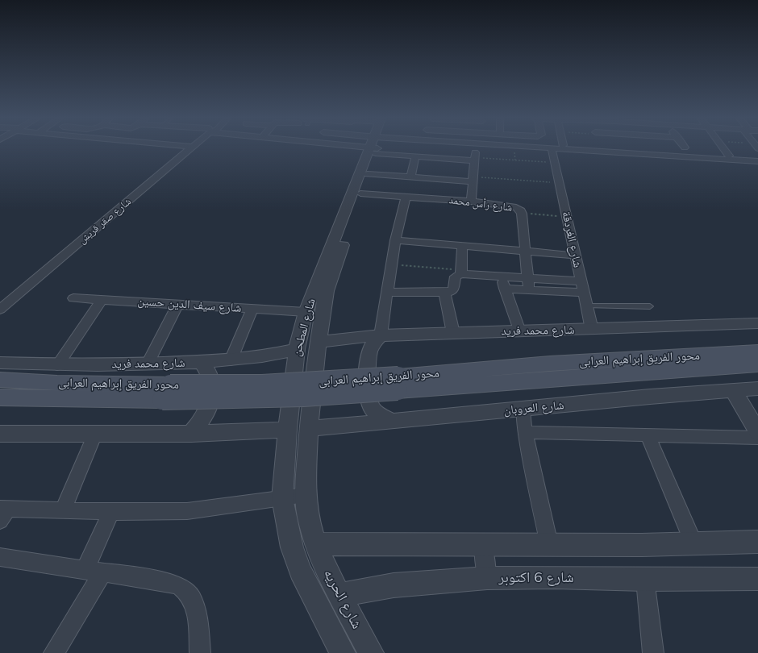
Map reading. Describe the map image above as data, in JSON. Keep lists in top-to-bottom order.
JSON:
{
  "streets": {
    "main road": ["محور الفريق إبراهيم العرابى"],
    "street": [
      "شارع رأس محمد",
      "شارع صقر قريش",
      "شارع الغردقة",
      "شارع سيف الدين حسين",
      "شارع المطحن",
      "شارع محمد فريد",
      "شارع العروبان",
      "شارع 6 اكتوبر",
      "شارع الحريه"
    ]
  },
  "crossings": [
    ["شارع رأس محمد", "شارع المطحن"],
    ["شارع الغردقة", "شارع محمد فريد"],
    ["شارع سيف الدين حسين", "شارع المطحن"],
    ["شارع المطحن", "شارع محمد فريد"],
    ["شارع المطحن", "شارع العروبان"],
    ["شارع المطحن", "شارع الحريه"],
    ["شارع 6 اكتوبر", "شارع الحريه"]
  ]
}
